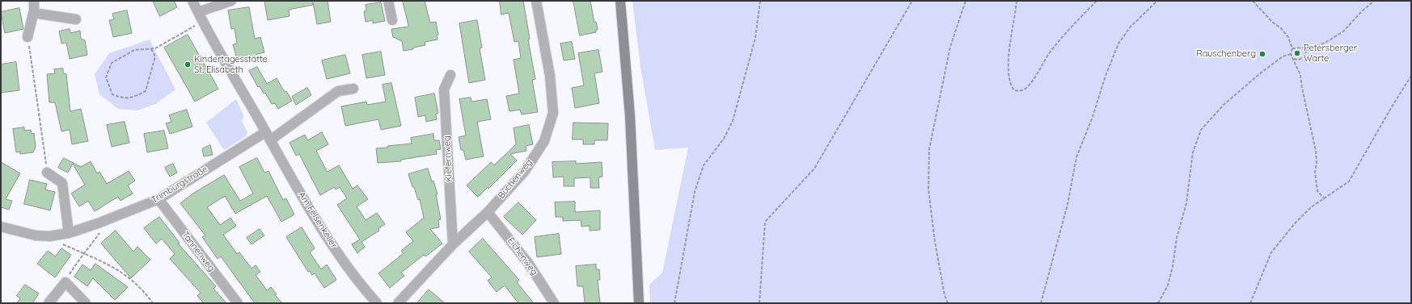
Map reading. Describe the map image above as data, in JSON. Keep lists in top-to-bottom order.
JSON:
{
  "streets": {
    "street": [
      "Kiefernweg",
      "Buchenweg",
      "Trimburgstraße",
      "Am Felsenkeller",
      "Tannenweg",
      "Eichenweg"
    ]
  },
  "crossings": [
    ["Kiefernweg", "Buchenweg"],
    ["Buchenweg", "Eichenweg"],
    ["Trimburgstraße", "Am Felsenkeller"],
    ["Trimburgstraße", "Tannenweg"]
  ],
  "places": ["Petersberger Warte", "Rauschenberg", "Kindertagesstätte St. Elisabeth"]
}
